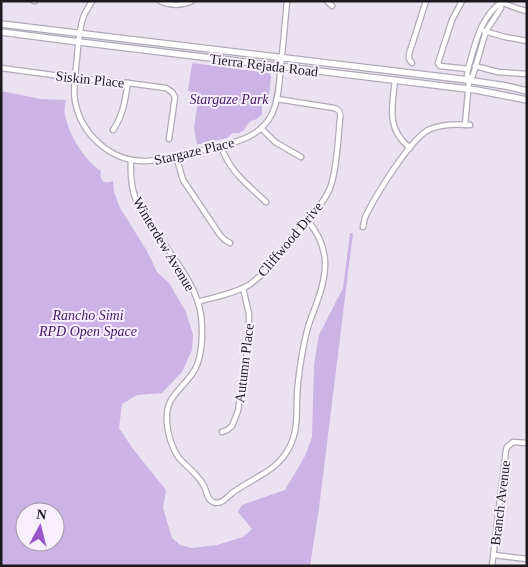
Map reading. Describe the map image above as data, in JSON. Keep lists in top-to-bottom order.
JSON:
{
  "streets": {
    "main road": ["Tierra Rejada Road"],
    "street": [
      "Siskin Place",
      "Stargaze Place",
      "Cliffwood Drive",
      "Winterdew Avenue",
      "Autumn Place",
      "Branch Avenue"
    ]
  },
  "crossings": [
    ["Tierra Rejada Road", "Stargaze Place"],
    ["Siskin Place", "Stargaze Place"],
    ["Stargaze Place", "Cliffwood Drive"],
    ["Stargaze Place", "Winterdew Avenue"],
    ["Cliffwood Drive", "Winterdew Avenue"],
    ["Cliffwood Drive", "Autumn Place"]
  ],
  "parks": ["Stargaze Park", "Rancho Simi RPD Open Space"],
  "north": "top"
}
